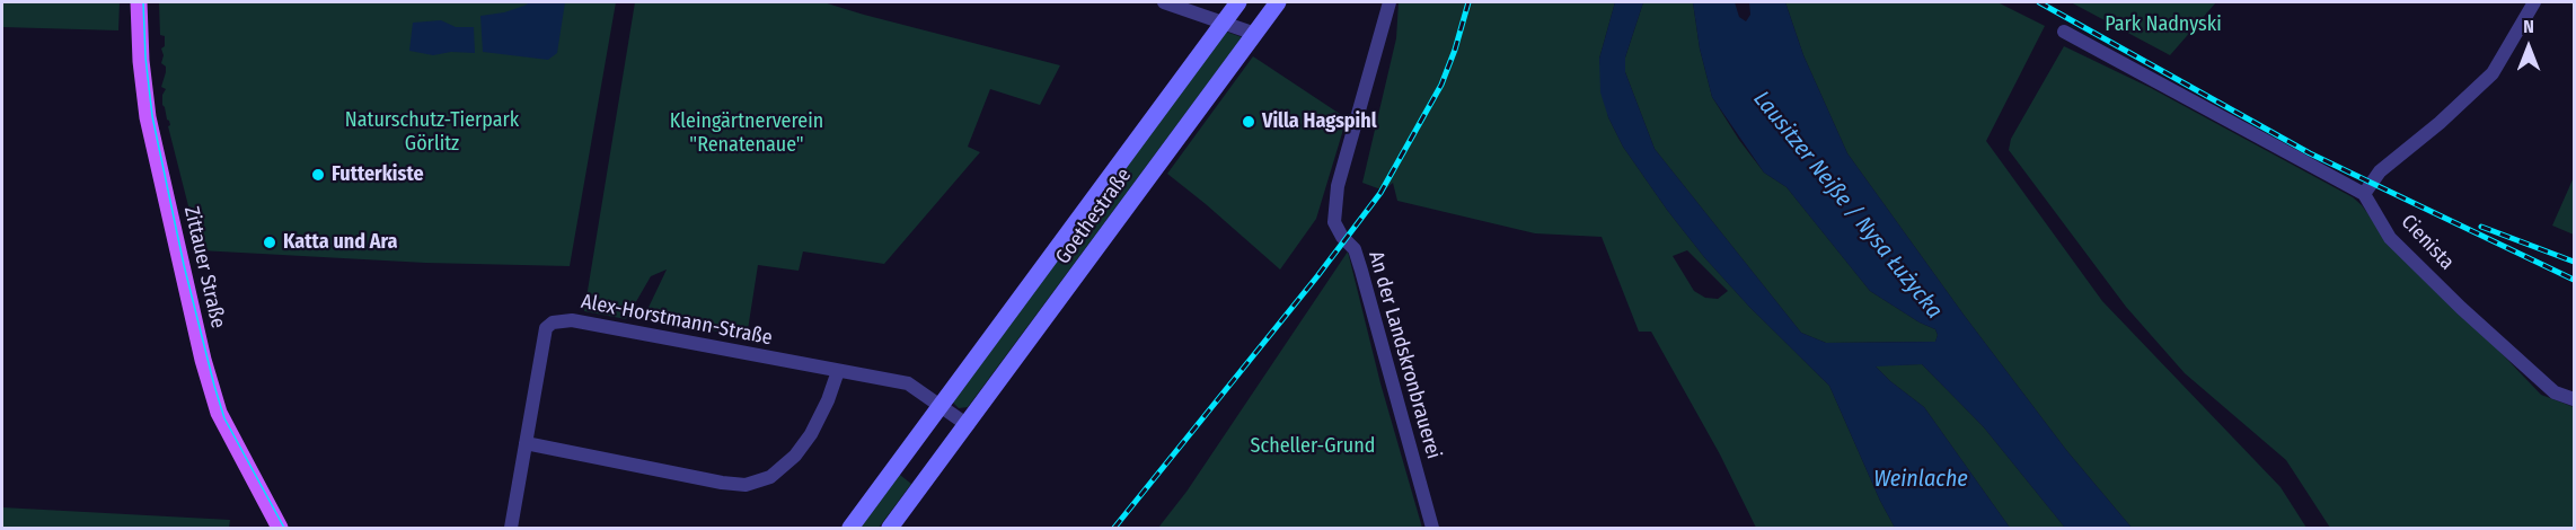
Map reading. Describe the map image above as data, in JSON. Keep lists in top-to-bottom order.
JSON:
{
  "streets": {
    "main road": ["Zittauer Straße"],
    "street": [
      "Goethestraße",
      "Cienista",
      "Alex-Horstmann-Straße",
      "An der Landskronbrauerei"
    ]
  },
  "crossings": [
    ["Goethestraße", "Alex-Horstmann-Straße"]
  ],
  "water": ["Lausitzer Neiße / Nysa Łużycka", "Weinlache"],
  "parks": [
    "Park Nadnyski",
    "Naturschutz-Tierpark Görlitz",
    "Kleingärtnerverein \"Renatenaue\"",
    "Scheller-Grund"
  ],
  "places": ["Villa Hagspihl", "Futterkiste", "Katta und Ara"],
  "north": "top"
}
